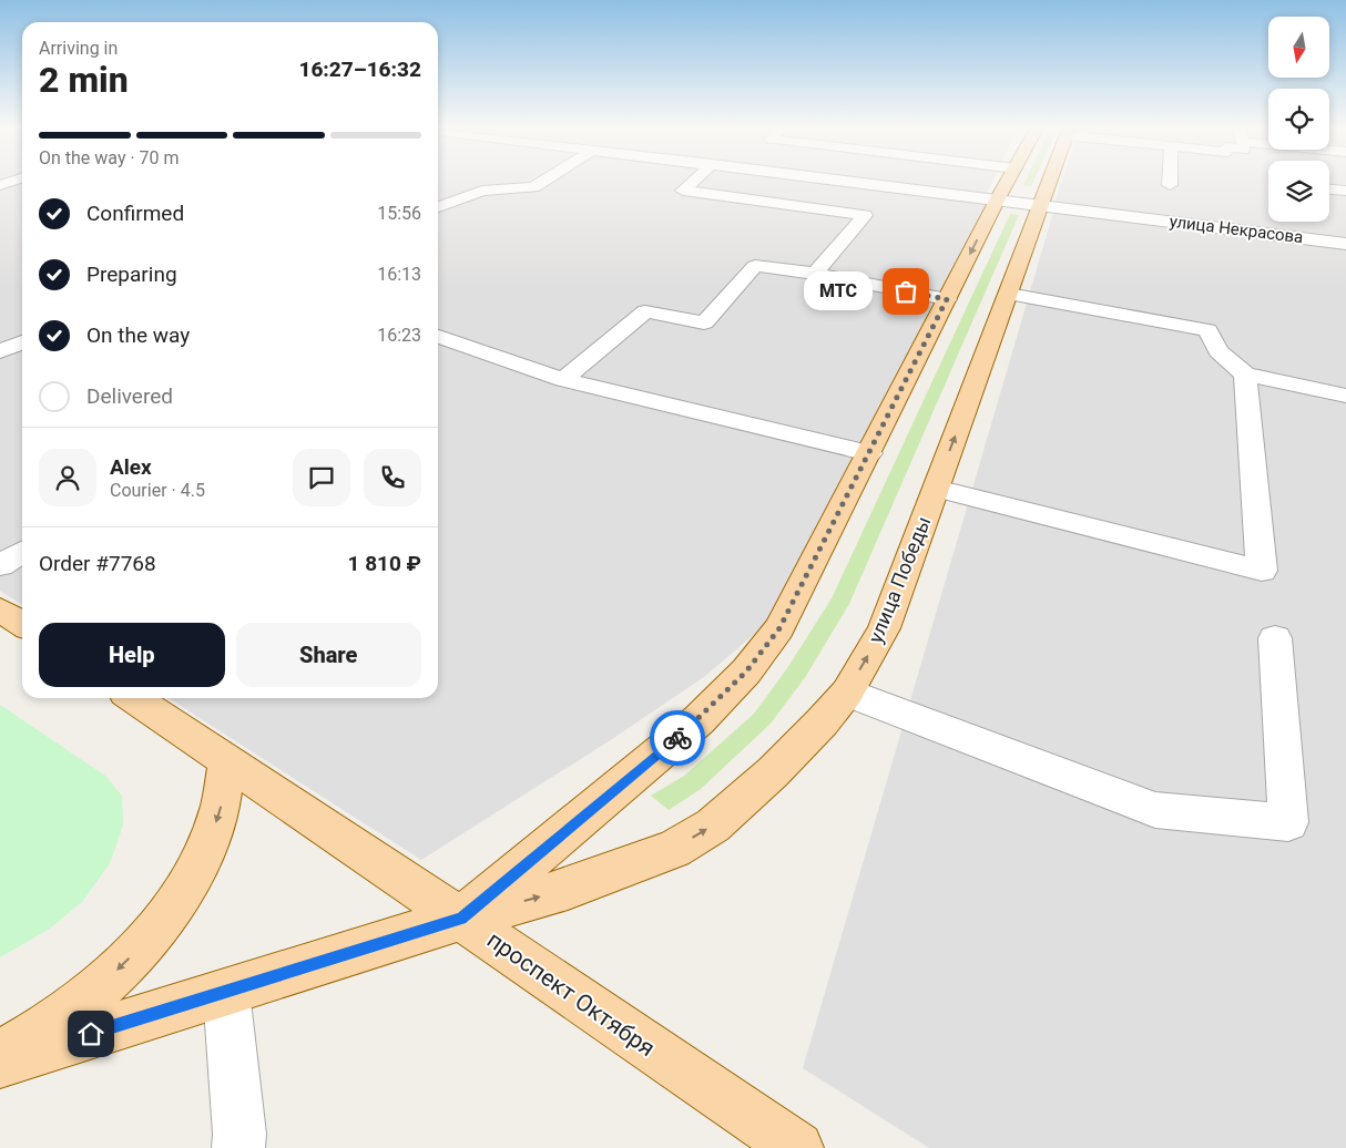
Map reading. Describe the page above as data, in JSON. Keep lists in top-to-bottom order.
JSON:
{
  "streets": {
    "main road": ["улица Победы", "проспект Октября"],
    "street": ["улица Некрасова"]
  },
  "crossings": [
    ["улица Некрасова", "улица Победы"],
    ["улица Победы", "проспект Октября"]
  ],
  "places": ["МТС"],
  "north": "bottom",
  "page": {
    "heading": ["2 min", "Arriving in", "16:27–16:32"],
    "panel": [
      "Alex",
      "Courier · 4.5",
      "Order #7768",
      "1 810 ₽"
    ],
    "bar": "On the way · 70 m",
    "list": [
      ["Confirmed", "15:56"],
      ["Preparing", "16:13"],
      ["On the way", "16:23"],
      "Delivered"
    ],
    "bubble": "МТС",
    "buttons": ["Help", "Share"]
  }
}
